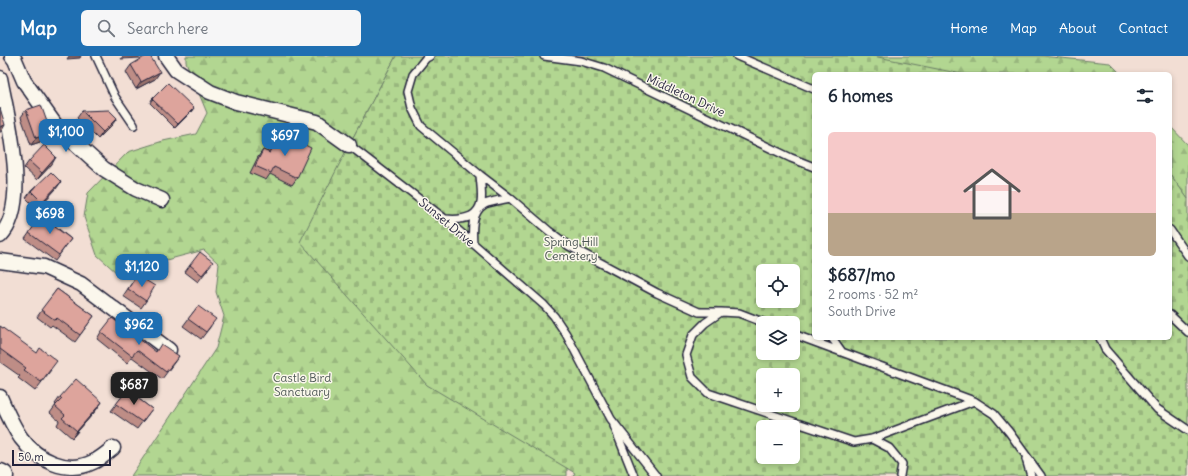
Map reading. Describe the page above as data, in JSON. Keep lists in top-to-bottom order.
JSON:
{
  "streets": {
    "street": ["Sunset Drive"],
    "lane": ["Middleton Drive"]
  },
  "parks": ["Spring Hill Cemetery", "Castle Bird Sanctuary"],
  "scale_bar": "50 m",
  "page": {
    "header": "Map",
    "search": "Search here",
    "nav": [
      "Home",
      "Map",
      "About",
      "Contact"
    ],
    "heading": "6 homes",
    "price": [
      "$1,100",
      "$697",
      "$698",
      "$1,120",
      "$962",
      "$687"
    ],
    "list": [
      {
        "name": "$687/mo",
        "note": "2 rooms · 52 m² · South Drive"
      }
    ],
    "map_buttons": ["+", "−"],
    "scale": "50 m"
  }
}
